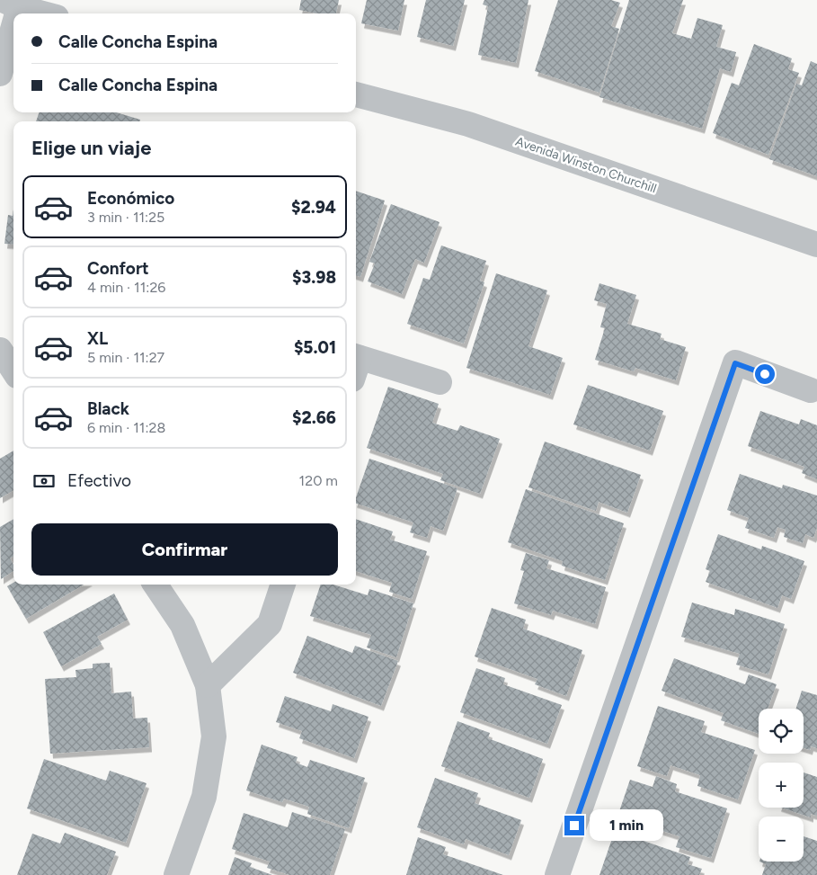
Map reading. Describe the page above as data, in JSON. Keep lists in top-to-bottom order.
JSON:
{
  "streets": {
    "street": ["Avenida Winston Churchill"]
  },
  "page": {
    "banner": ["Calle Concha Espina", "Calle Concha Espina"],
    "heading": "Elige un viaje",
    "list": [
      {
        "name": "Económico",
        "note": "3 min · 11:25",
        "value": "$2.94"
      },
      {
        "name": "Confort",
        "note": "4 min · 11:26",
        "value": "$3.98"
      },
      {
        "name": "XL",
        "note": "5 min · 11:27",
        "value": "$5.01"
      },
      {
        "name": "Black",
        "note": "6 min · 11:28",
        "value": "$2.66"
      }
    ],
    "pay": ["Efectivo", "120 m"],
    "buttons": "Confirmar",
    "map_buttons": ["+", "−"],
    "bubble": "1 min"
  }
}
